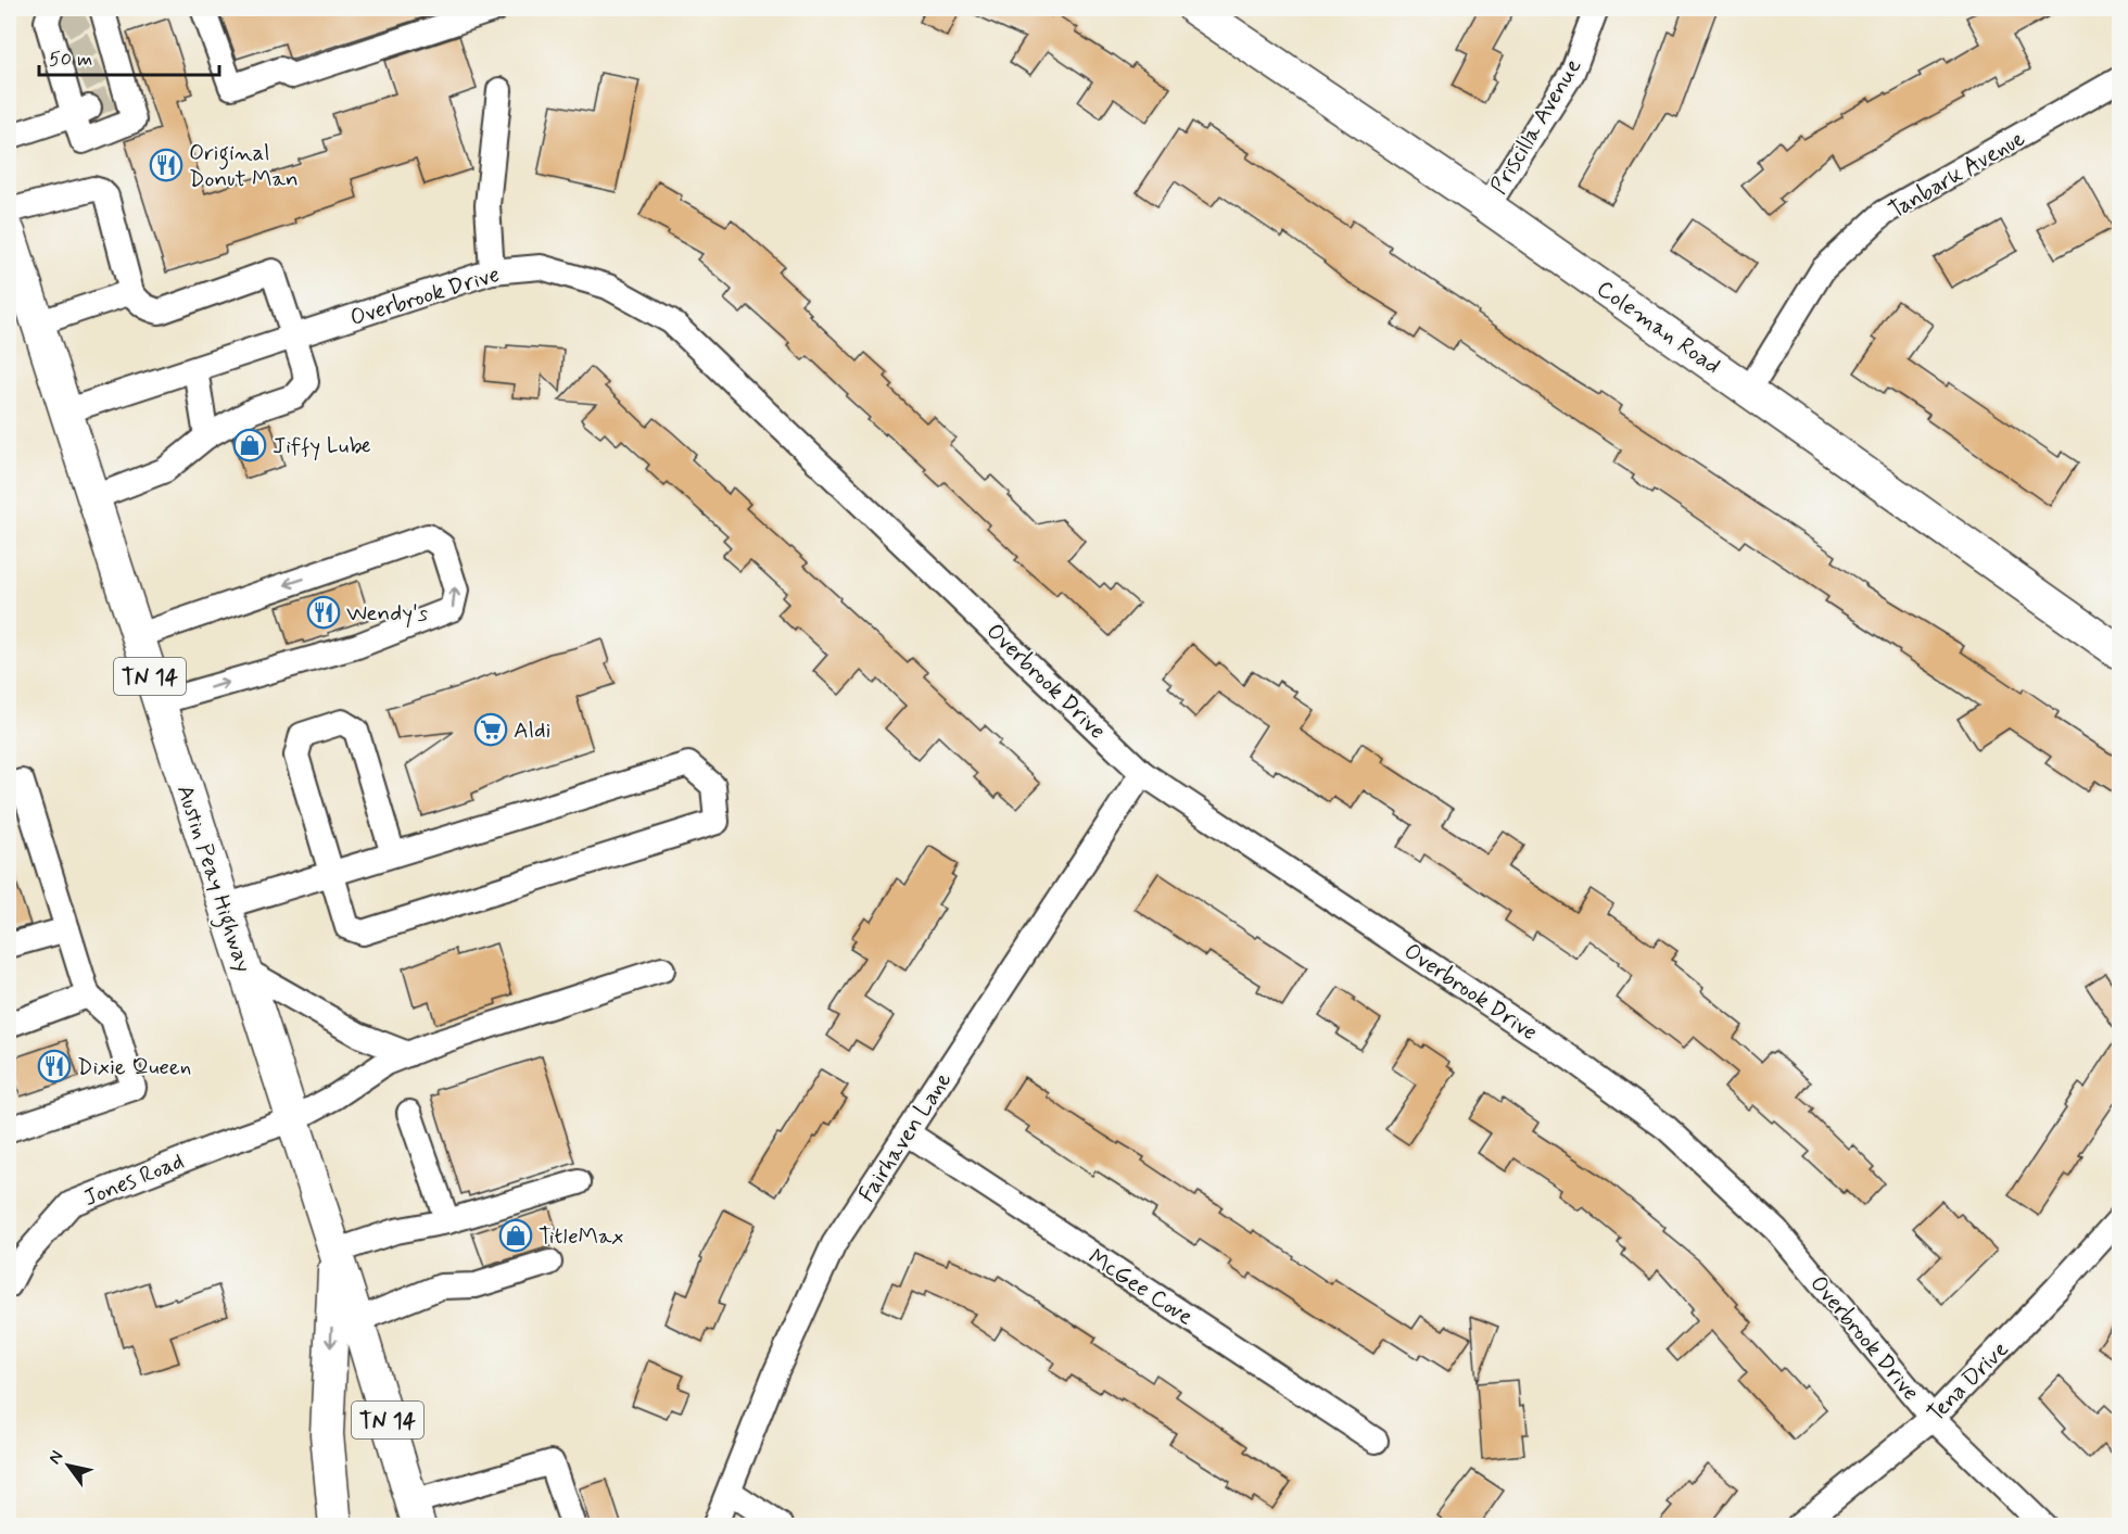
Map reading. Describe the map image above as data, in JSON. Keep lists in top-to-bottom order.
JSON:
{
  "streets": {
    "main road": ["Coleman Road", "TN 14", "Austin Peay Highway"],
    "street": [
      "Priscilla Avenue",
      "Tanbark Avenue",
      "Overbrook Drive",
      "Fairhaven Lane",
      "Jones Road",
      "McGee Cove",
      "Tena Drive"
    ]
  },
  "crossings": [
    ["Priscilla Avenue", "Coleman Road"],
    ["Tanbark Avenue", "Coleman Road"],
    ["Overbrook Drive", "Austin Peay Highway"],
    ["Overbrook Drive", "Fairhaven Lane"],
    ["Overbrook Drive", "Tena Drive"],
    ["Austin Peay Highway", "Jones Road"],
    ["Fairhaven Lane", "McGee Cove"]
  ],
  "places": {
    "restaurant": ["Original Donut Man", "Wendy's", "Dixie Queen"],
    "shop": ["Jiffy Lube", "TitleMax"],
    "supermarket": ["Aldi"]
  },
  "scale_bar": "50 m",
  "north": "top left"
}
